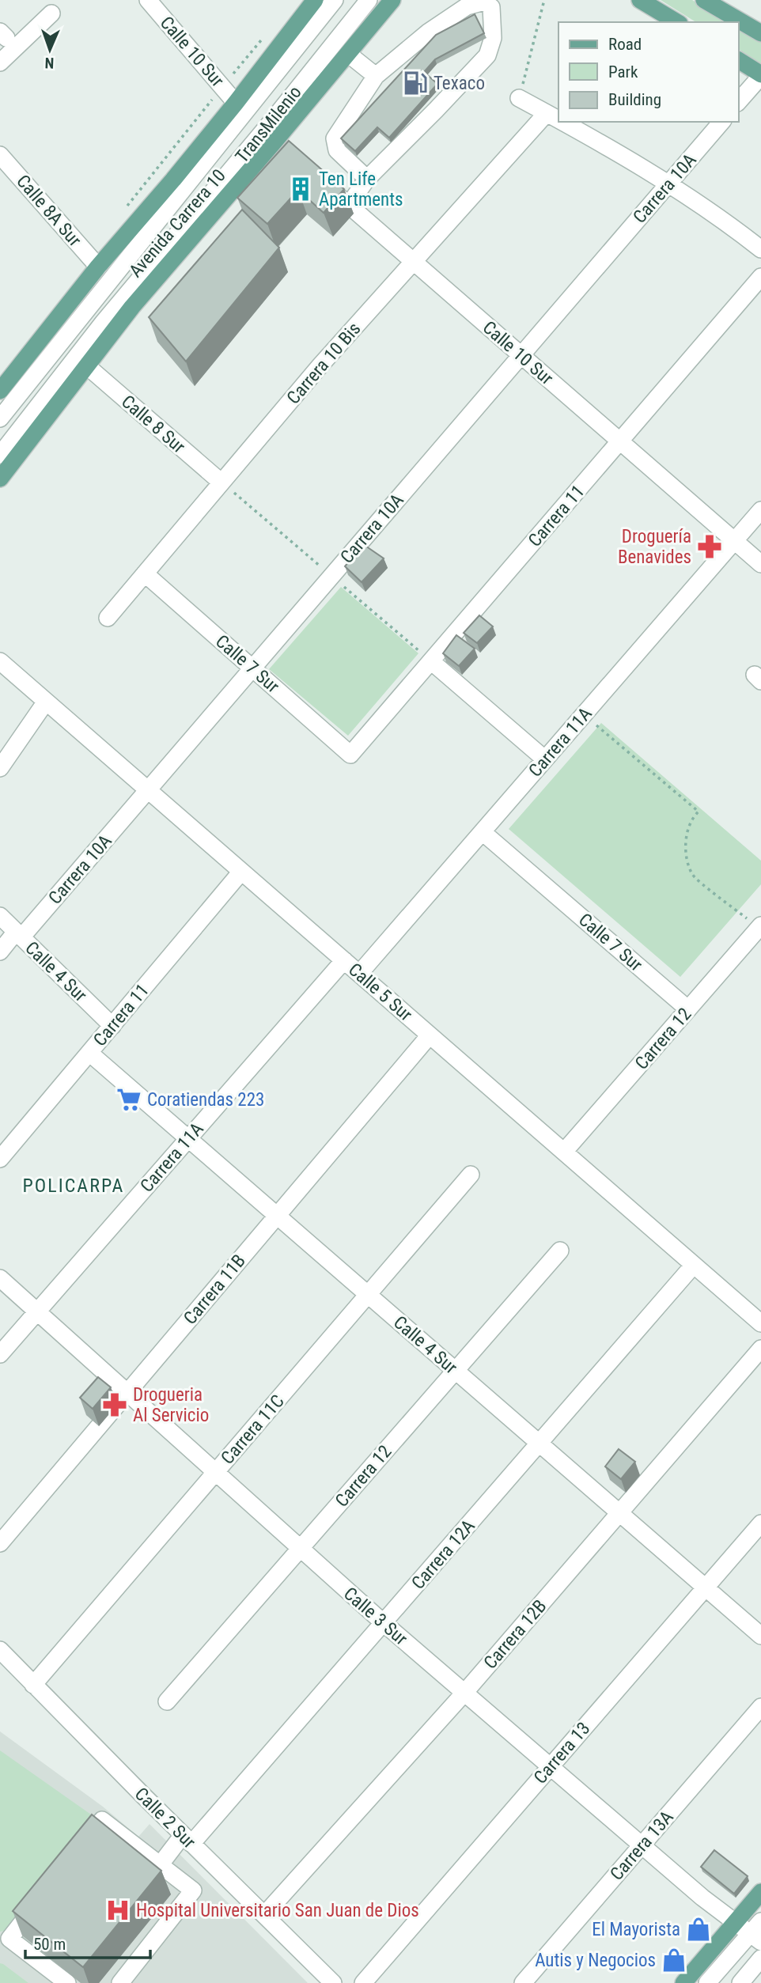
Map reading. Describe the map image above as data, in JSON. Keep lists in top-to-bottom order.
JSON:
{
  "streets": {
    "main road": ["Avenida Carrera 10"],
    "street": [
      "Calle 10 Sur",
      "TransMilenio",
      "Carrera 10A",
      "Calle 8A Sur",
      "Carrera 10 Bis",
      "Calle 8 Sur",
      "Carrera 11",
      "Calle 7 Sur",
      "Carrera 11A",
      "Calle 4 Sur",
      "Calle 5 Sur",
      "Carrera 12",
      "Carrera 11B",
      "Carrera 11C",
      "Carrera 12A",
      "Calle 3 Sur",
      "Carrera 12B",
      "Carrera 13",
      "Calle 2 Sur",
      "Carrera 13A"
    ]
  },
  "crossings": [
    ["Calle 10 Sur", "Carrera 10A"],
    ["Calle 10 Sur", "Avenida Carrera 10"],
    ["Calle 10 Sur", "Carrera 10 Bis"],
    ["Calle 10 Sur", "Carrera 11"],
    ["Calle 10 Sur", "Carrera 11A"],
    ["Carrera 10A", "Calle 7 Sur"],
    ["Carrera 10A", "Calle 4 Sur"],
    ["Carrera 10A", "Calle 5 Sur"],
    ["Calle 8A Sur", "Avenida Carrera 10"],
    ["Avenida Carrera 10", "Calle 8 Sur"],
    ["Carrera 10 Bis", "Calle 8 Sur"],
    ["Carrera 10 Bis", "Calle 7 Sur"],
    ["Carrera 11", "Calle 7 Sur"],
    ["Carrera 11", "Calle 4 Sur"],
    ["Carrera 11", "Calle 5 Sur"],
    ["Calle 7 Sur", "Carrera 11A"],
    ["Calle 7 Sur", "Carrera 12"],
    ["Carrera 11A", "Calle 4 Sur"],
    ["Carrera 11A", "Calle 5 Sur"],
    ["Carrera 11A", "Calle 3 Sur"],
    ["Calle 4 Sur", "Carrera 12"],
    ["Calle 4 Sur", "Carrera 11B"],
    ["Calle 4 Sur", "Carrera 11C"],
    ["Calle 4 Sur", "Carrera 12A"],
    ["Calle 4 Sur", "Carrera 12B"],
    ["Calle 4 Sur", "Carrera 13"],
    ["Calle 5 Sur", "Carrera 12"],
    ["Calle 5 Sur", "Carrera 11B"],
    ["Calle 5 Sur", "Carrera 12A"],
    ["Carrera 12", "Calle 3 Sur"],
    ["Carrera 11B", "Calle 3 Sur"],
    ["Carrera 11C", "Calle 3 Sur"],
    ["Carrera 11C", "Calle 2 Sur"],
    ["Carrera 12A", "Calle 3 Sur"],
    ["Carrera 12A", "Calle 2 Sur"],
    ["Calle 3 Sur", "Carrera 12B"],
    ["Calle 3 Sur", "Carrera 13"],
    ["Calle 3 Sur", "Carrera 13A"],
    ["Carrera 12B", "Calle 2 Sur"]
  ],
  "districts": ["POLICARPA"],
  "places": {
    "fuel station": ["Texaco"],
    "building": ["Ten Life Apartments"],
    "pharmacy": ["Droguería Benavides", "Drogueria Al Servicio"],
    "supermarket": ["Coratiendas 223"],
    "hospital": ["Hospital Universitario San Juan de Dios"],
    "shop": ["El Mayorista", "Autis y Negocios"]
  },
  "legend": ["Road", "Park", "Building"],
  "scale_bar": "50 m",
  "north": "bottom"
}
